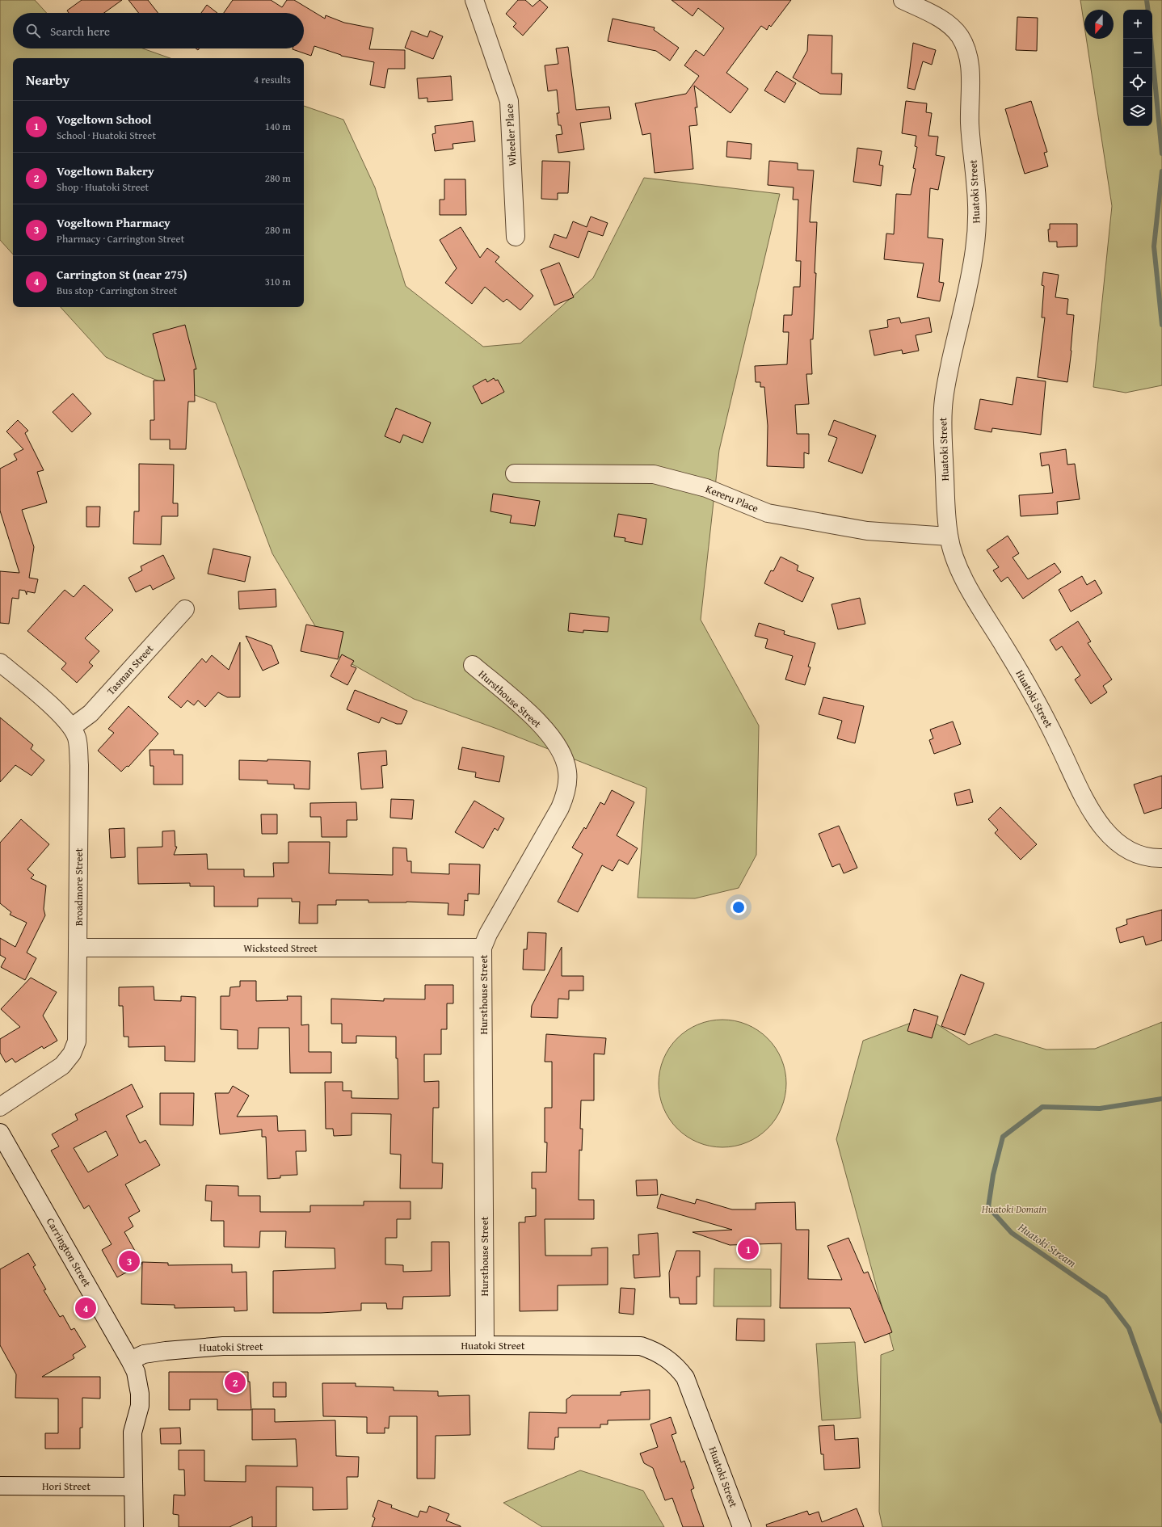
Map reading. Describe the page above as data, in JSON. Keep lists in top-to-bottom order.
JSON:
{
  "streets": {
    "street": [
      "Wheeler Place",
      "Huatoki Street",
      "Kereru Place",
      "Tasman Street",
      "Hursthouse Street",
      "Broadmore Street",
      "Wicksteed Street",
      "Carrington Street",
      "Hori Street"
    ]
  },
  "crossings": [
    ["Huatoki Street", "Kereru Place"],
    ["Huatoki Street", "Hursthouse Street"],
    ["Huatoki Street", "Carrington Street"],
    ["Tasman Street", "Broadmore Street"],
    ["Hursthouse Street", "Wicksteed Street"],
    ["Broadmore Street", "Wicksteed Street"],
    ["Carrington Street", "Hori Street"]
  ],
  "water": ["Huatoki Stream"],
  "parks": ["Huatoki Domain"],
  "north": "bottom",
  "page": {
    "map_buttons": ["+", "−"],
    "search": "Search here",
    "heading": ["Nearby", "4 results"],
    "list": [
      {
        "mark": "1",
        "name": "Vogeltown School",
        "note": "School · Huatoki Street",
        "value": "140 m"
      },
      {
        "mark": "2",
        "name": "Vogeltown Bakery",
        "note": "Shop · Huatoki Street",
        "value": "280 m"
      },
      {
        "mark": "3",
        "name": "Vogeltown Pharmacy",
        "note": "Pharmacy · Carrington Street",
        "value": "280 m"
      },
      {
        "mark": "4",
        "name": "Carrington St (near 275)",
        "note": "Bus stop · Carrington Street",
        "value": "310 m"
      }
    ],
    "pins": [
      "1",
      "3",
      "4",
      "2"
    ]
  }
}
